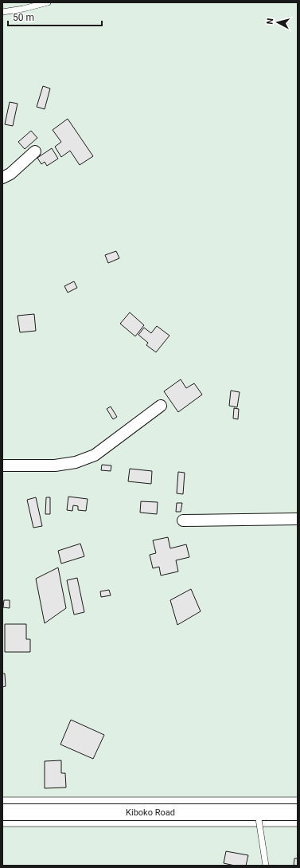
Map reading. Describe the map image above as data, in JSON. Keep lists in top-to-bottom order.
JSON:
{
  "streets": {
    "street": ["Kiboko Road"]
  },
  "scale_bar": "50 m",
  "north": "left"
}
